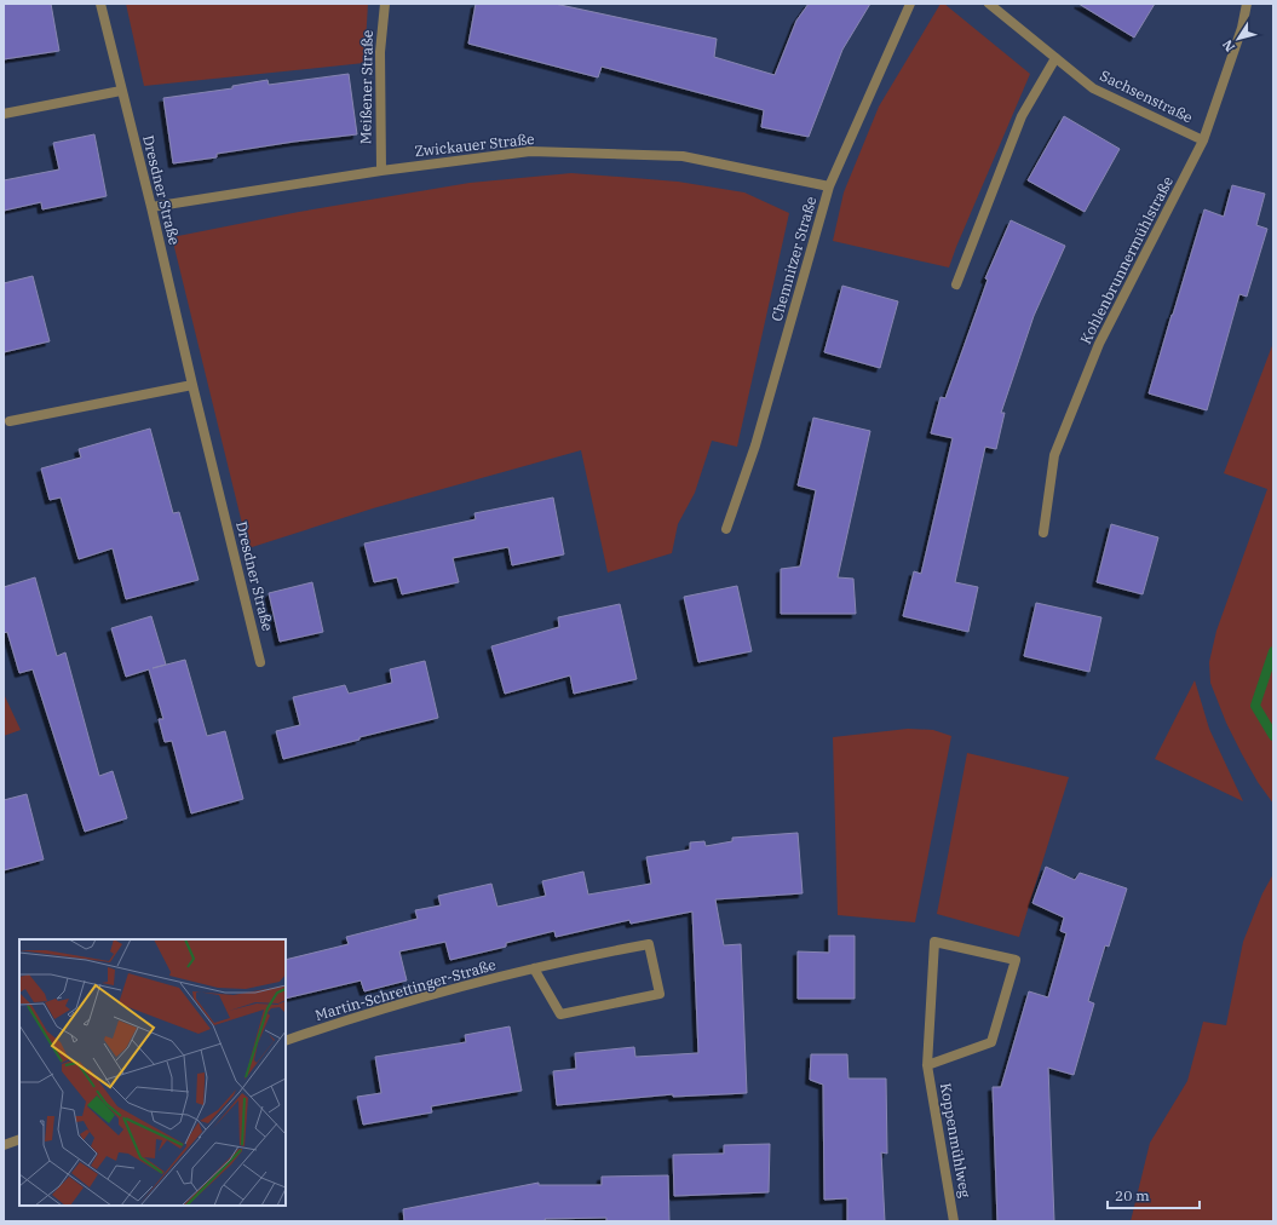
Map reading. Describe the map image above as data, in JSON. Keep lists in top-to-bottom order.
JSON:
{
  "streets": {
    "street": [
      "Meißener Straße",
      "Sachsenstraße",
      "Zwickauer Straße",
      "Dresdner Straße",
      "Chemnitzer Straße",
      "Kohlenbrunnermühlstraße",
      "Martin-Schrettinger-Straße",
      "Koppenmühlweg"
    ]
  },
  "crossings": [
    ["Meißener Straße", "Zwickauer Straße"],
    ["Sachsenstraße", "Kohlenbrunnermühlstraße"],
    ["Zwickauer Straße", "Dresdner Straße"],
    ["Zwickauer Straße", "Chemnitzer Straße"]
  ],
  "scale_bar": "20 m",
  "north": "bottom left"
}
